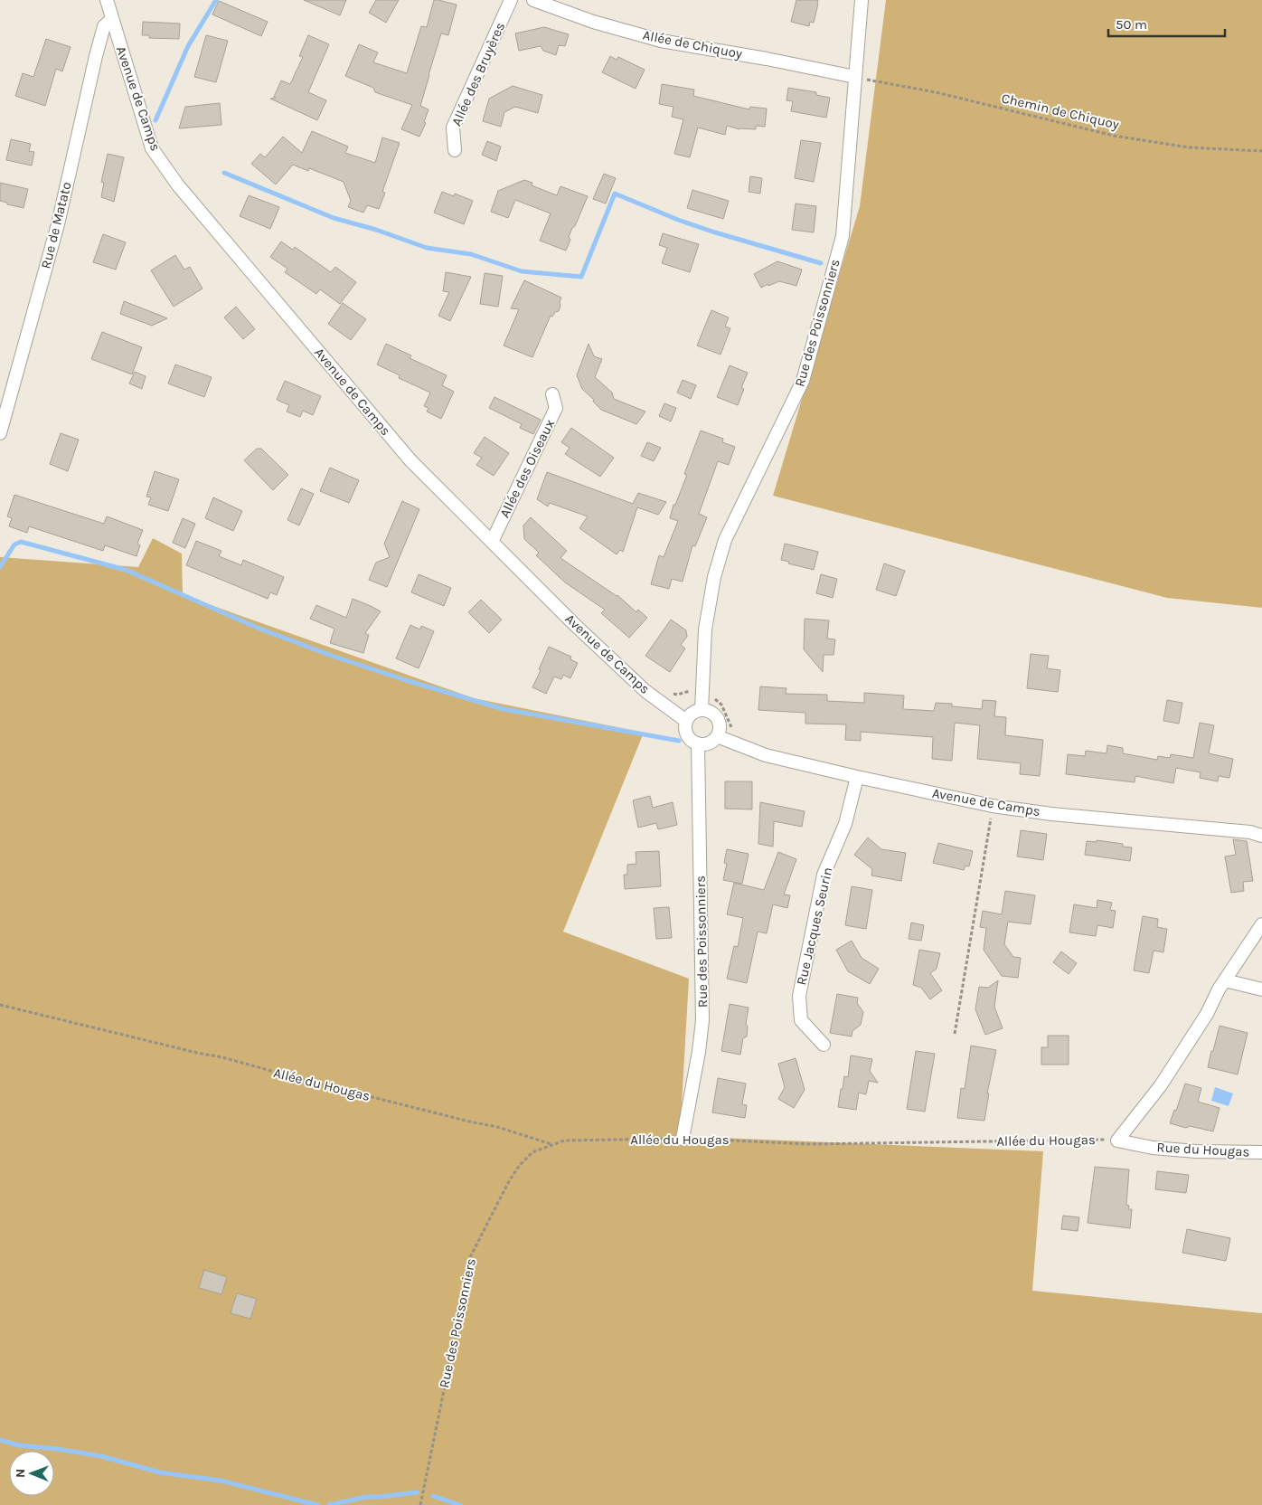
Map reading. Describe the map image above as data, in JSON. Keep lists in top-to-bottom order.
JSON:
{
  "streets": {
    "street": [
      "Allée de Chiquoy",
      "Allée des Bruyères",
      "Avenue de Camps",
      "Rue de Matato",
      "Rue des Poissonniers",
      "Allée des Oiseaux",
      "Rue Jacques Seurin",
      "Rue du Hougas"
    ],
    "path": ["Chemin de Chiquoy", "Allée du Hougas"]
  },
  "crossings": [
    ["Allée de Chiquoy", "Chemin de Chiquoy"],
    ["Allée de Chiquoy", "Rue des Poissonniers"],
    ["Avenue de Camps", "Rue de Matato"],
    ["Avenue de Camps", "Rue des Poissonniers"],
    ["Avenue de Camps", "Allée des Oiseaux"],
    ["Avenue de Camps", "Rue Jacques Seurin"],
    ["Chemin de Chiquoy", "Rue des Poissonniers"],
    ["Rue des Poissonniers", "Allée du Hougas"],
    ["Allée du Hougas", "Rue du Hougas"]
  ],
  "scale_bar": "50 m",
  "north": "left"
}
